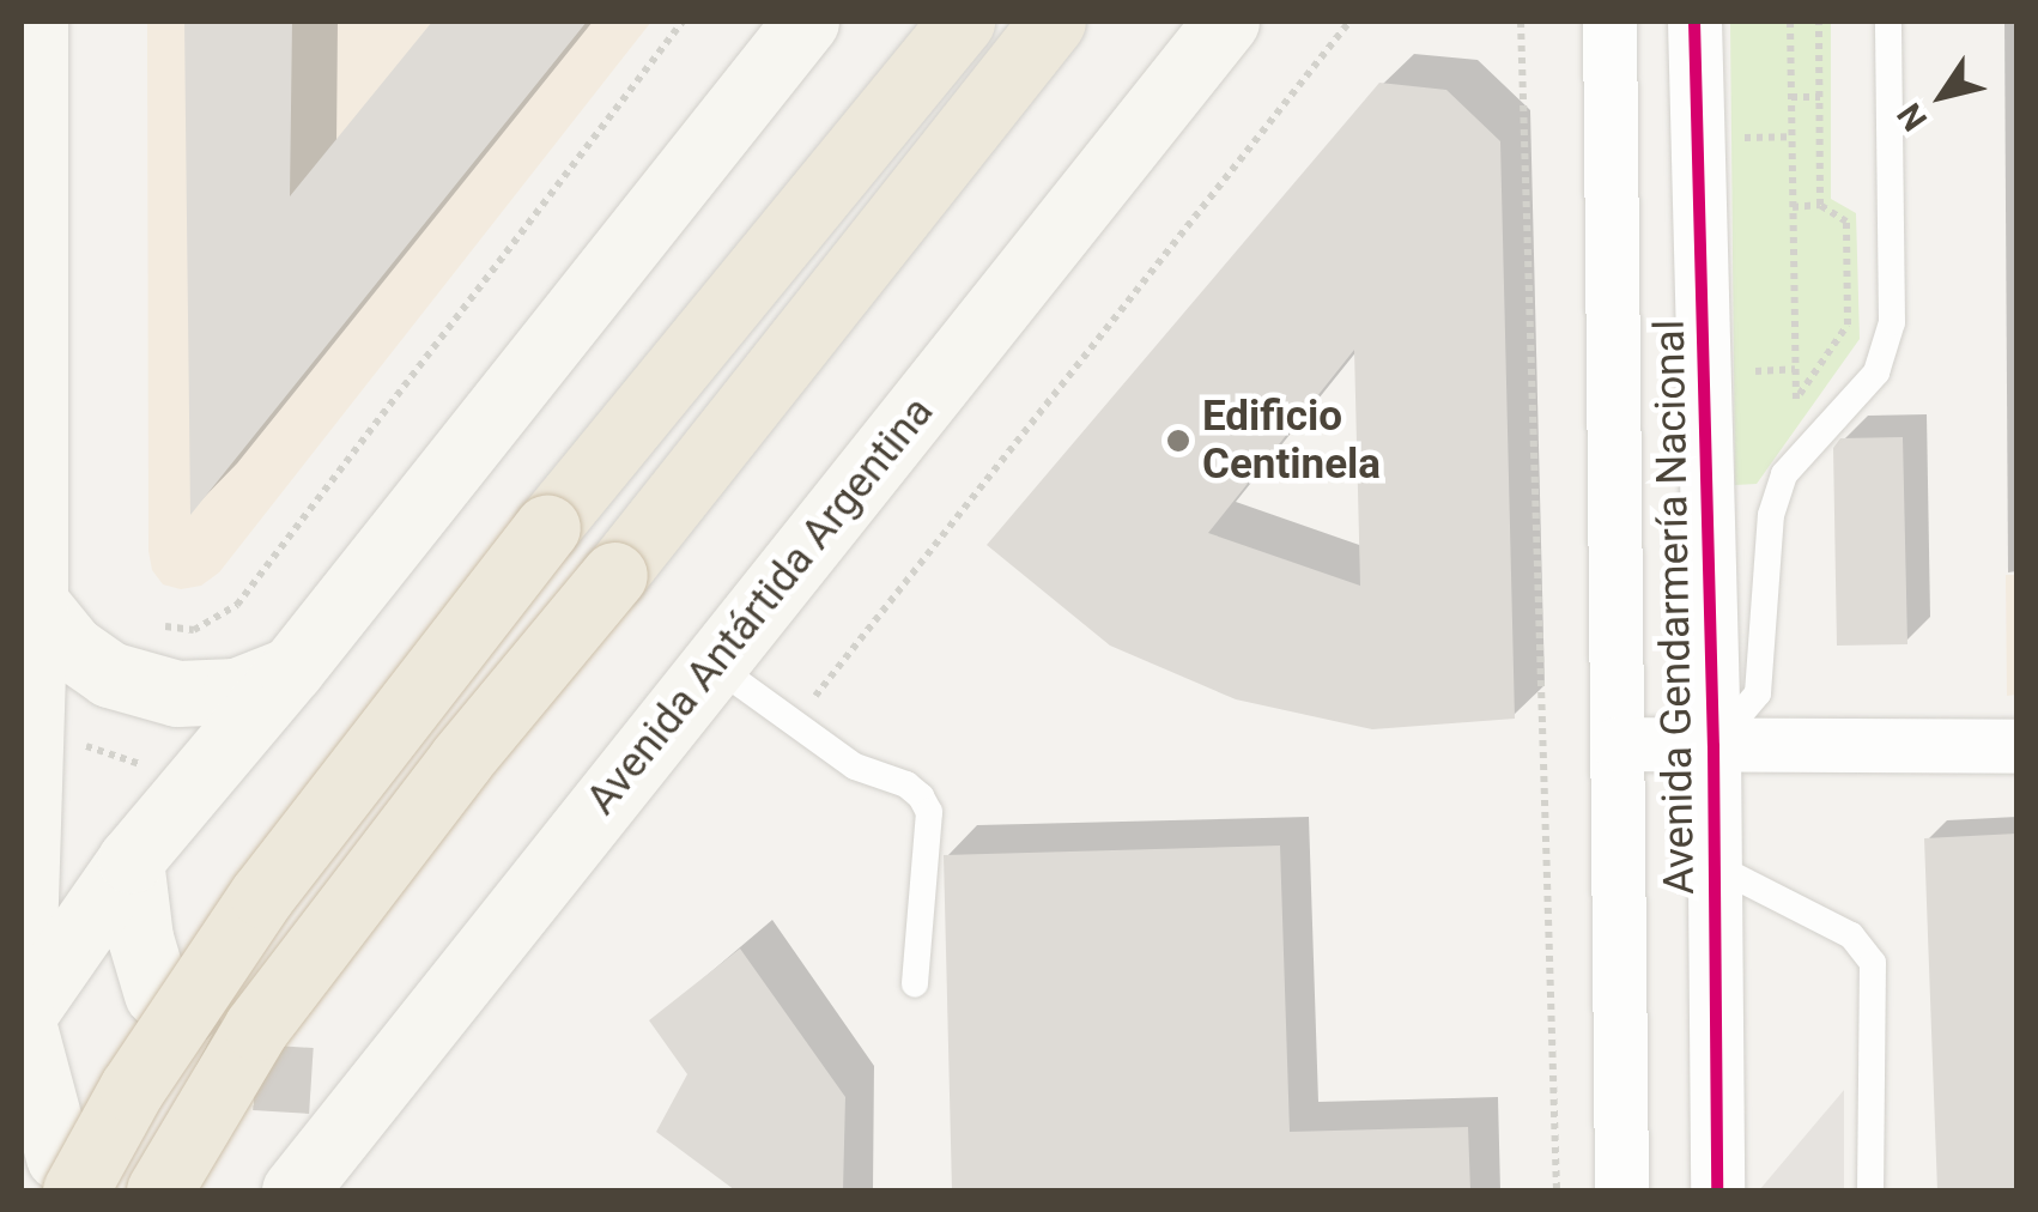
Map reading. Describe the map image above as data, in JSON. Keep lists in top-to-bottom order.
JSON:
{
  "streets": {
    "main road": ["Avenida Antártida Argentina"],
    "street": ["Avenida Gendarmería Nacional"]
  },
  "places": ["Edificio Centinela"],
  "north": "bottom left"
}
